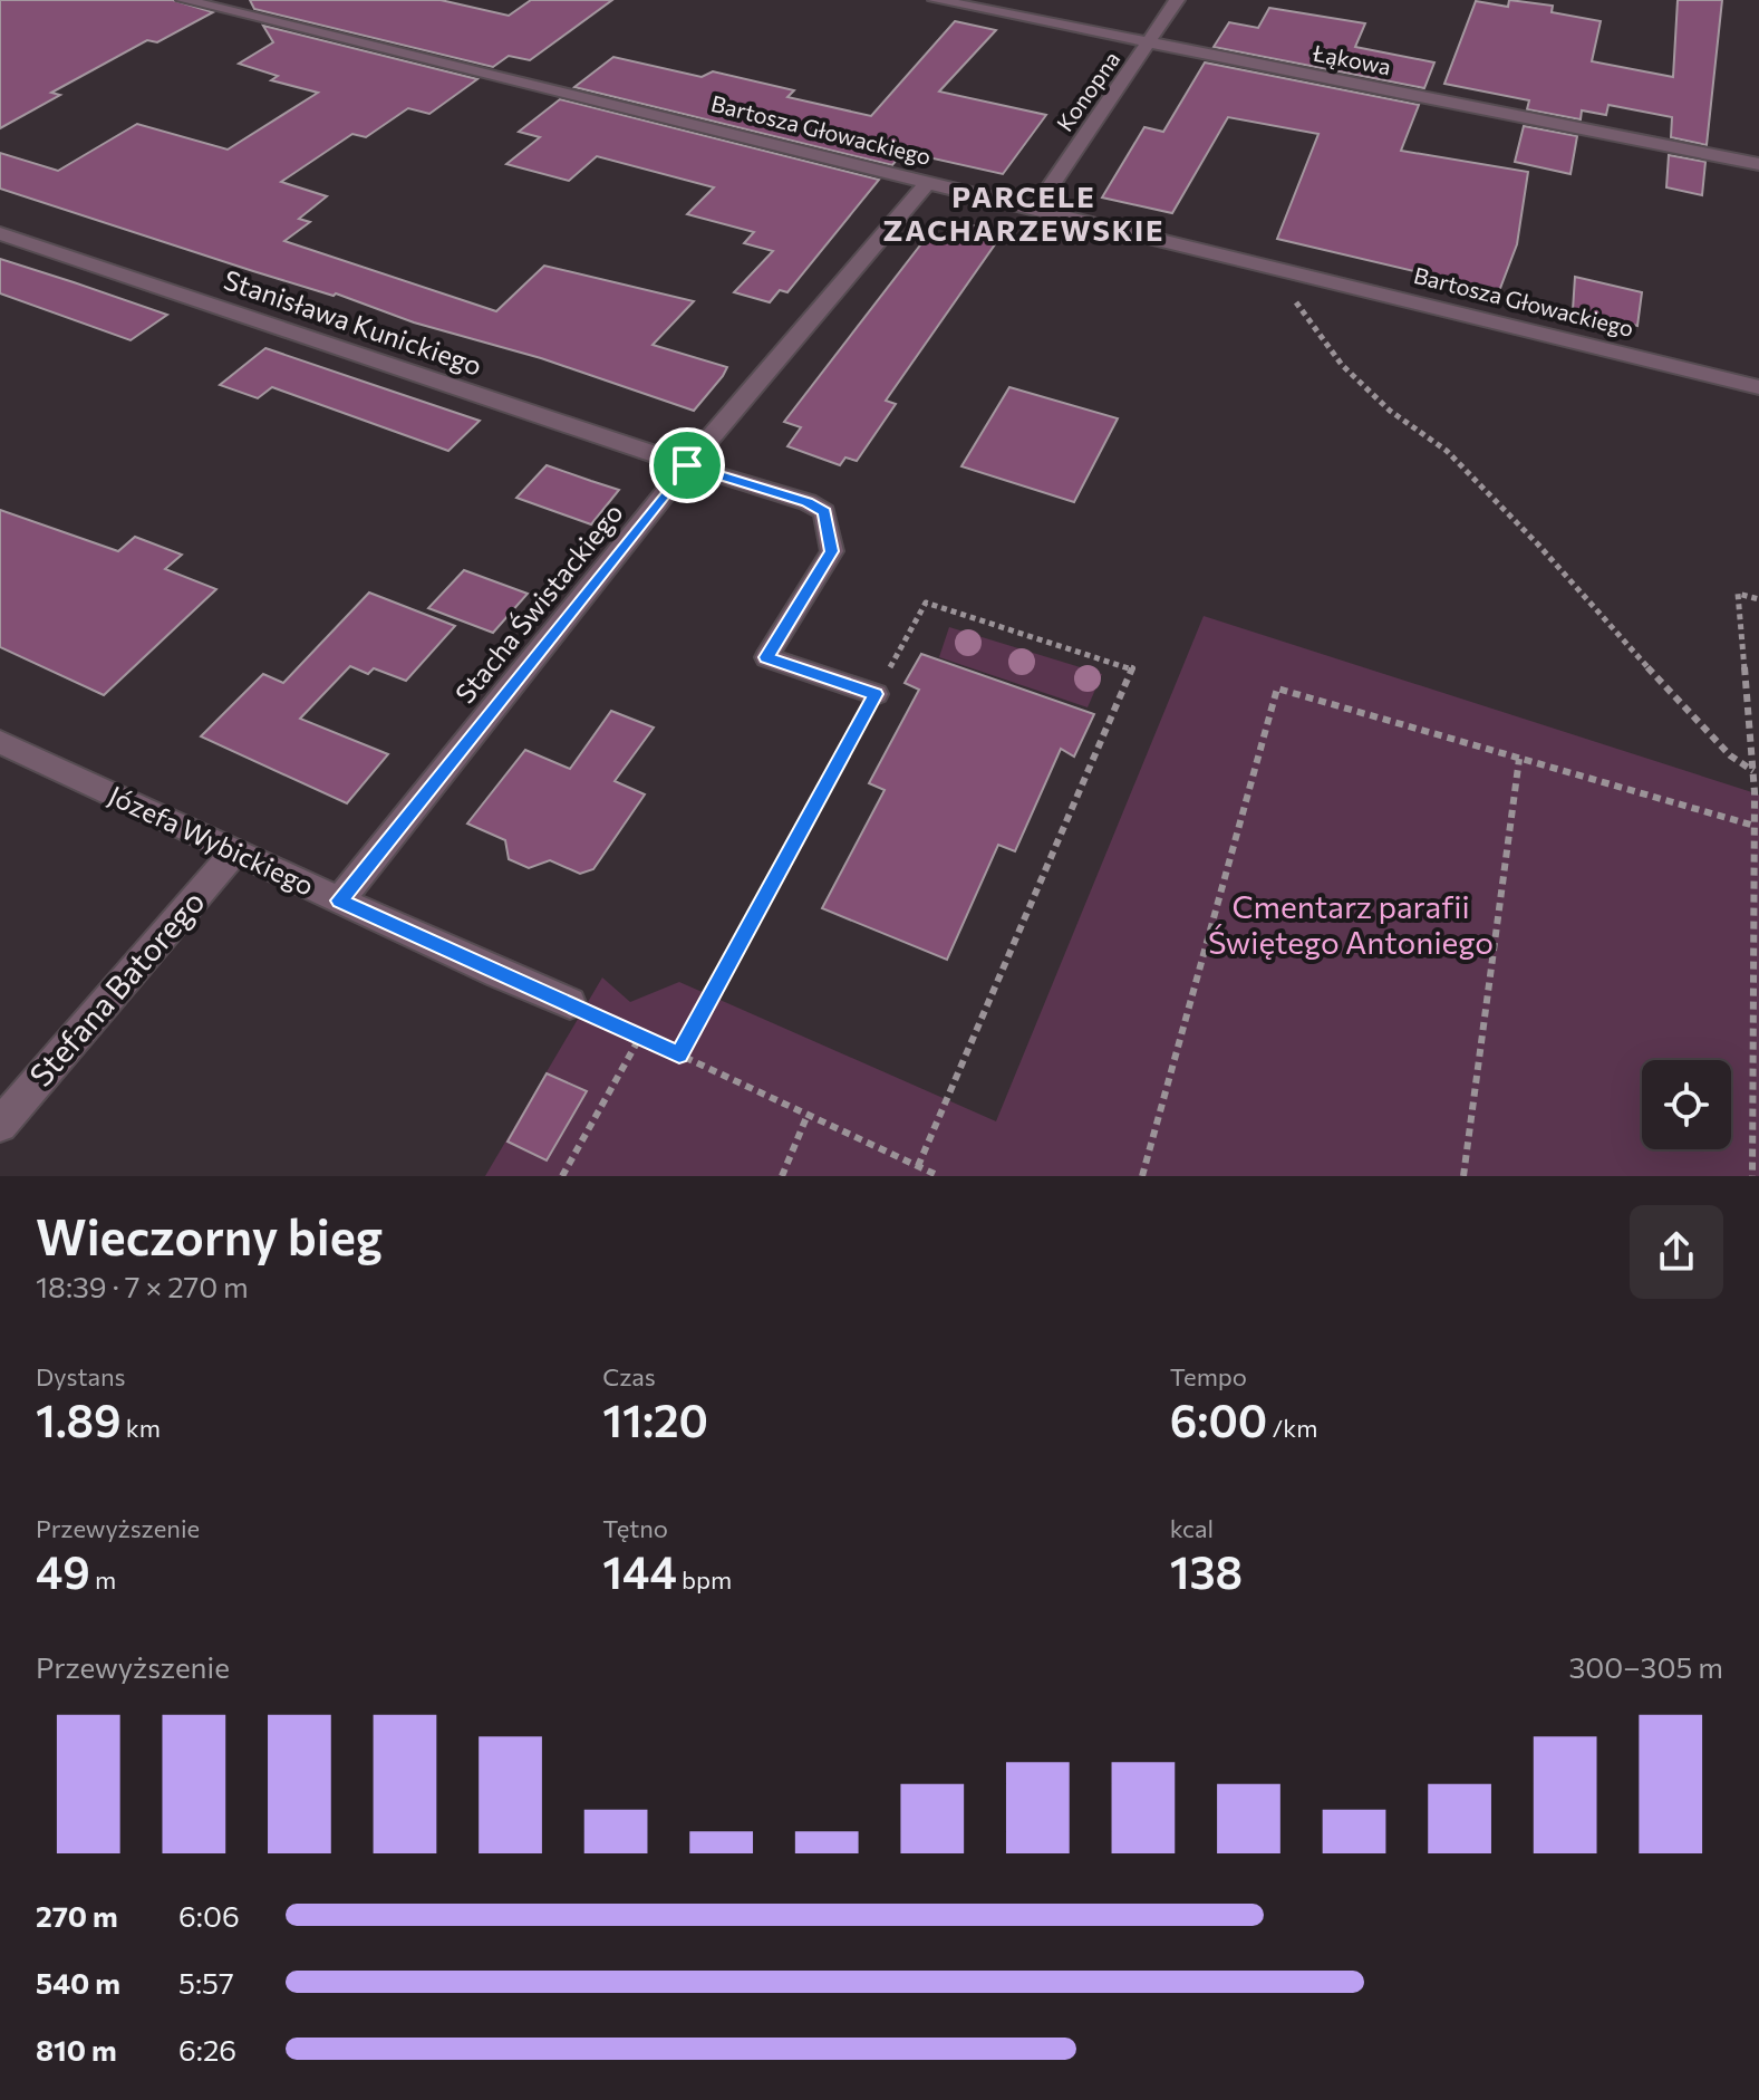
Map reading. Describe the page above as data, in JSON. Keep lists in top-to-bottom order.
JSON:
{
  "streets": {
    "street": [
      "Łąkowa",
      "Konopna",
      "Bartosza Głowackiego",
      "Stanisława Kunickiego",
      "Stacha Świstackiego",
      "Józefa Wybickiego",
      "Stefana Batorego"
    ]
  },
  "crossings": [
    ["Łąkowa", "Konopna"],
    ["Konopna", "Bartosza Głowackiego"],
    ["Bartosza Głowackiego", "Stacha Świstackiego"],
    ["Stanisława Kunickiego", "Stacha Świstackiego"],
    ["Stacha Świstackiego", "Józefa Wybickiego"],
    ["Józefa Wybickiego", "Stefana Batorego"]
  ],
  "districts": ["PARCELE ZACHARZEWSKIE"],
  "parks": ["Cmentarz parafii Świętego Antoniego"],
  "page": {
    "heading": ["Wieczorny bieg", "18:39 · 7 × 270 m"],
    "stats": [
      ["Dystans", "1.89 km"],
      ["Czas", "11:20"],
      ["Tempo", "6:00 /km"],
      ["Przewyższenie", "49 m"],
      ["Tętno", "144 bpm"],
      ["kcal", "138"]
    ],
    "chart": ["Przewyższenie", "300–305 m"],
    "list": [
      {
        "name": "270 m",
        "note": "6:06"
      },
      {
        "name": "540 m",
        "note": "5:57"
      },
      {
        "name": "810 m",
        "note": "6:26"
      }
    ]
  }
}
